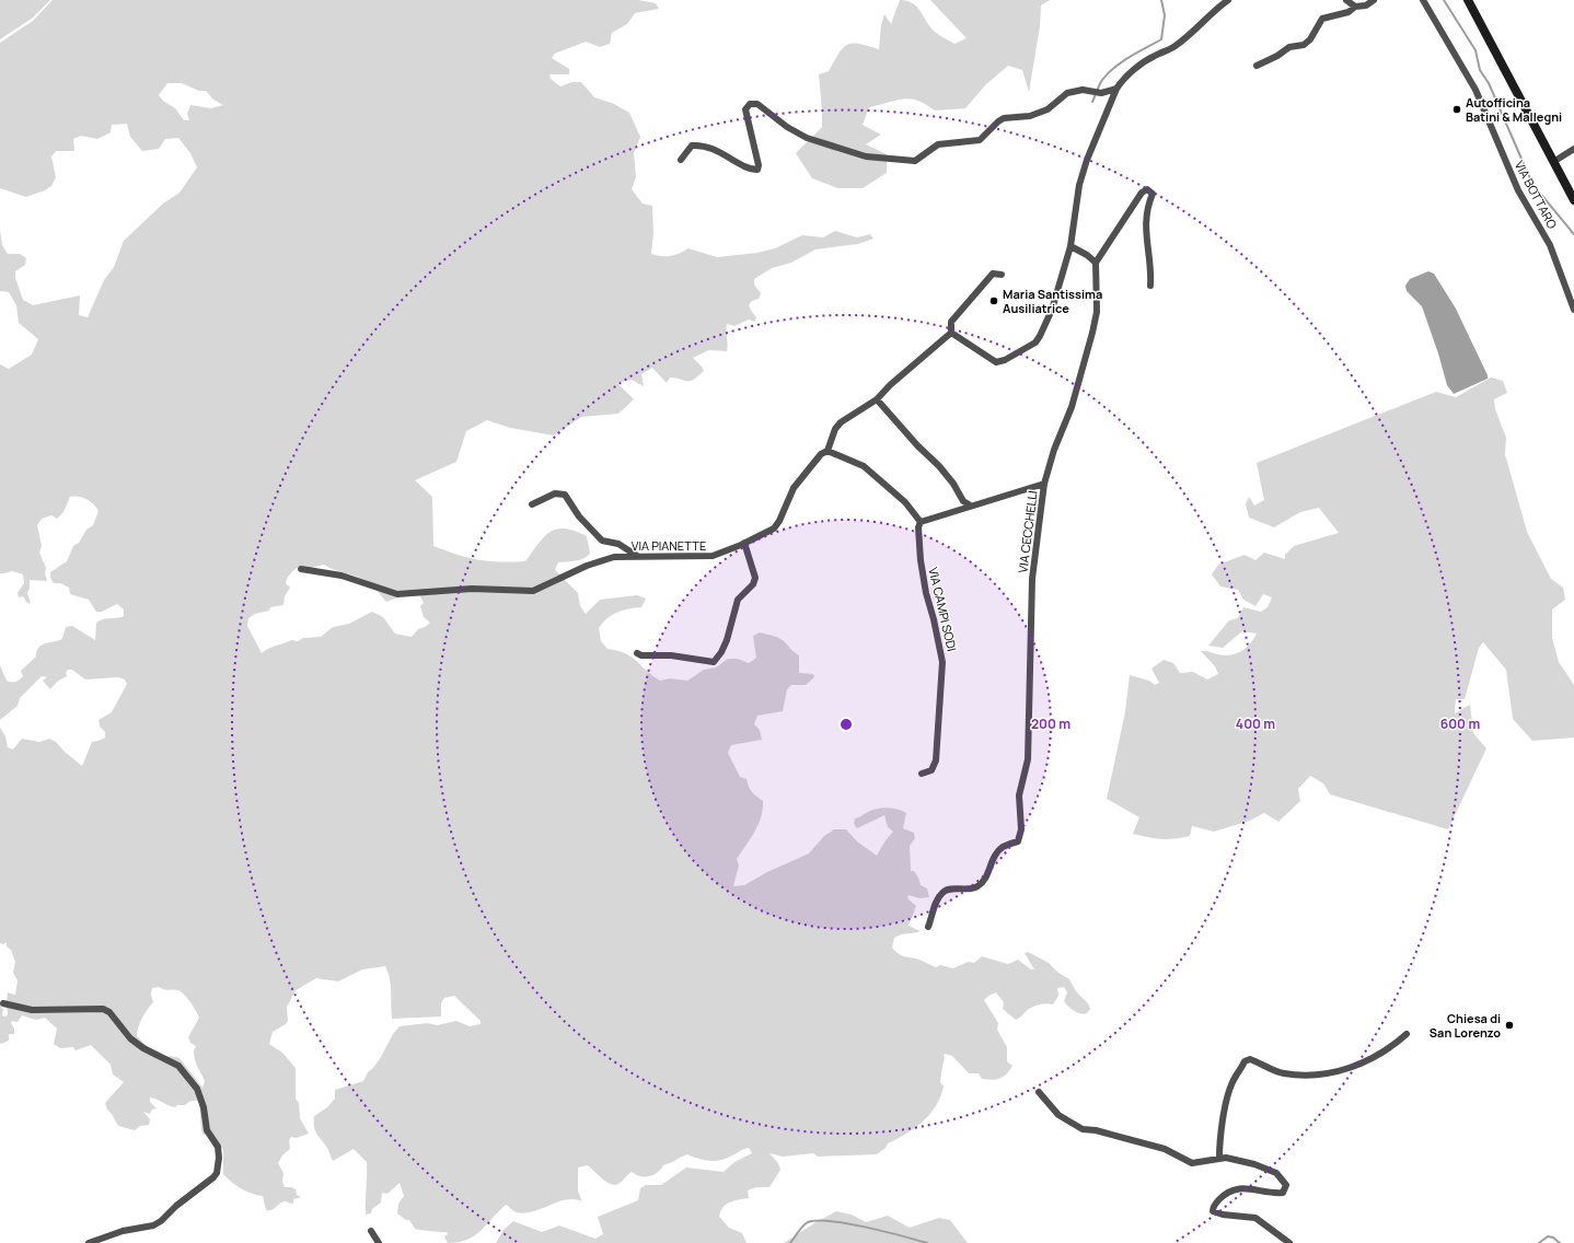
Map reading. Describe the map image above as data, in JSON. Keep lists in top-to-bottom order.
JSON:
{
  "streets": {
    "street": [
      "VIA BOTTARO",
      "VIA CECCHELLI",
      "VIA PIANETTE",
      "VIA CAMPI SODI"
    ]
  },
  "places": ["Autofficina Batini & Mallegni", "Maria Santissima Ausiliatrice", "Chiesa di San Lorenzo"],
  "rings": ["200 m", "400 m", "600 m"]
}
